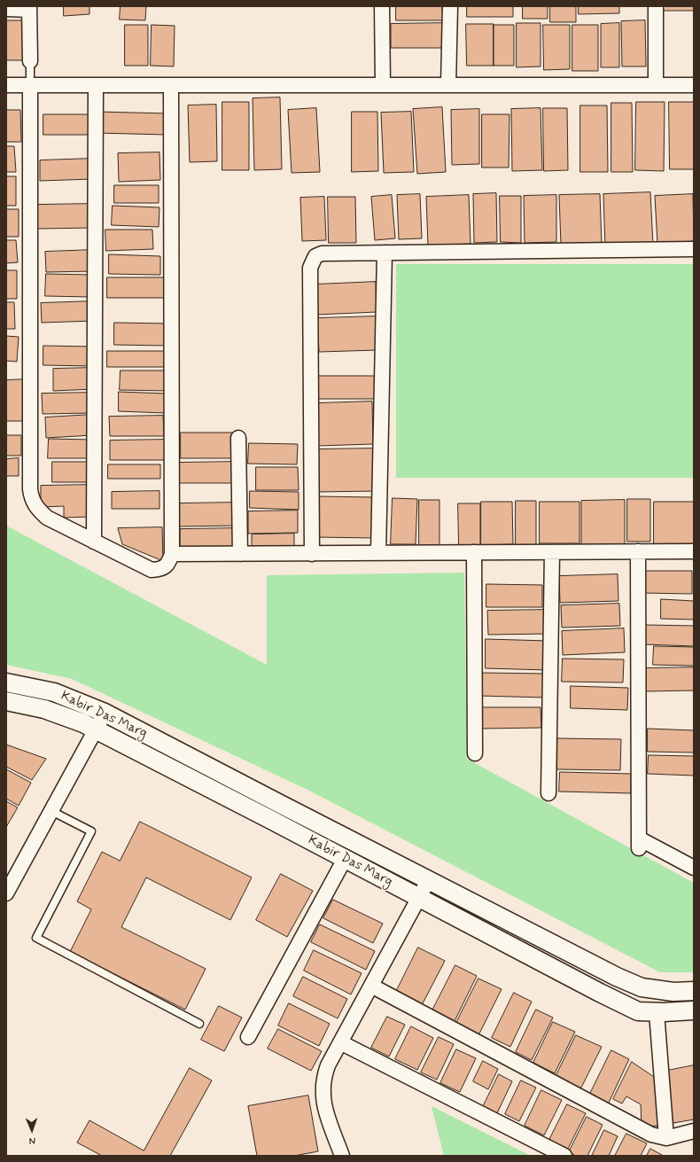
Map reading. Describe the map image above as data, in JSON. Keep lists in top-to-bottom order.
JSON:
{
  "streets": {
    "street": ["Kabir Das Marg"]
  },
  "north": "bottom"
}
